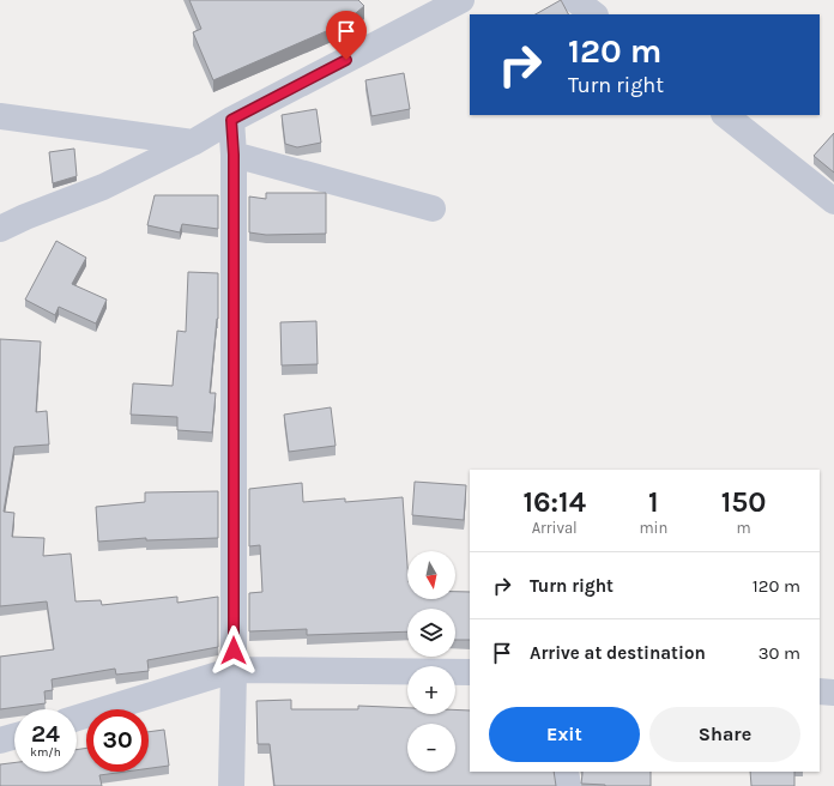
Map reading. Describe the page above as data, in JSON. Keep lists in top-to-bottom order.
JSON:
{
  "north": "bottom",
  "page": {
    "turn": ["120 m", "Turn right"],
    "eta": [
      "16:14",
      "Arrival",
      "1",
      "min",
      "150",
      "m"
    ],
    "map_buttons": ["+", "−"],
    "list": [
      {
        "name": "Turn right",
        "value": "120 m"
      },
      {
        "name": "Arrive at destination",
        "value": "30 m"
      }
    ],
    "buttons": ["Exit", "Share"],
    "speed": "24 km/h",
    "limit": "30"
  }
}
